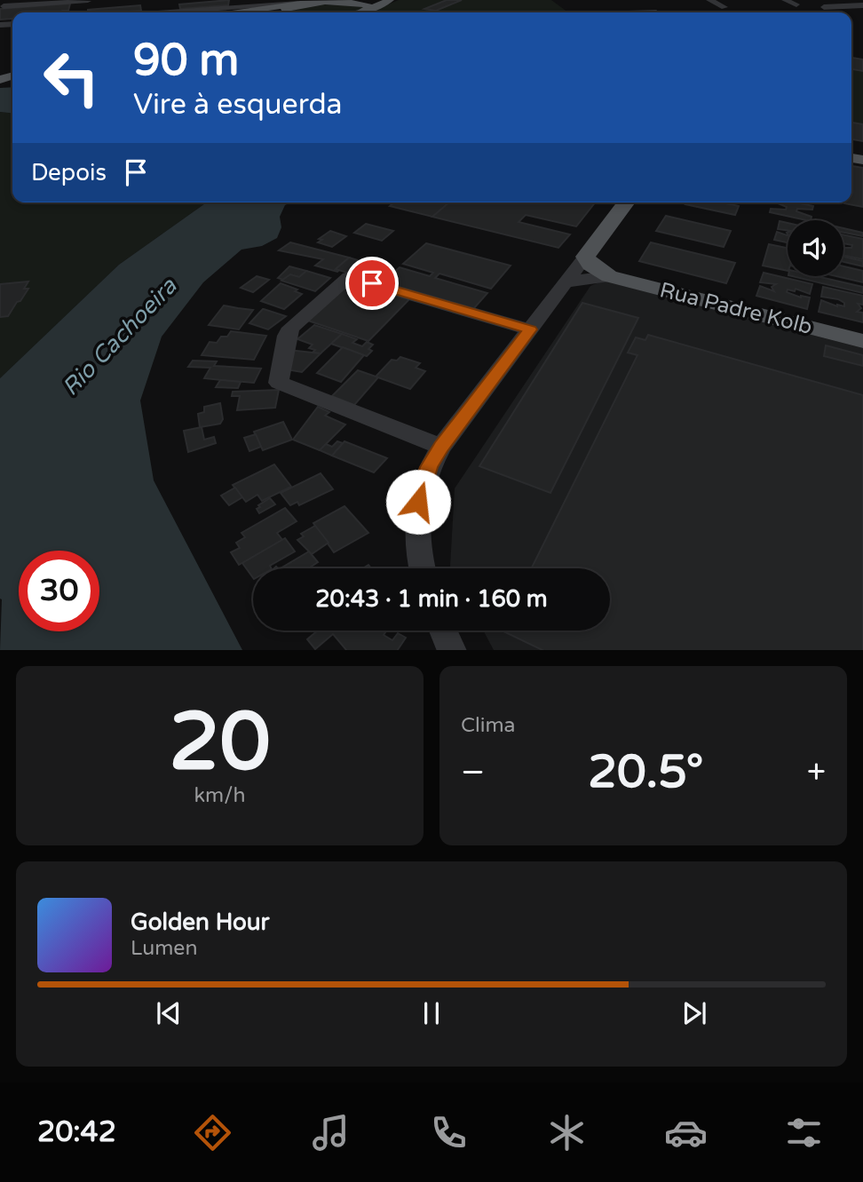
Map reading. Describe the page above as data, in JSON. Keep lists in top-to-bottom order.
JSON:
{
  "streets": {
    "main road": ["Rua Padre Kolb"]
  },
  "water": ["Rio Cachoeira"],
  "page": {
    "turn": ["90 m", "Vire à esquerda"],
    "then": "Depois",
    "limit": "30",
    "trip": "20:43 · 1 min · 160 m",
    "tile": [
      ["20", "km/h"],
      "Clima"
    ],
    "heat": ["−", "20.5°", "+"],
    "song": ["Golden Hour", "Lumen"],
    "tabs": "20:42"
  }
}
